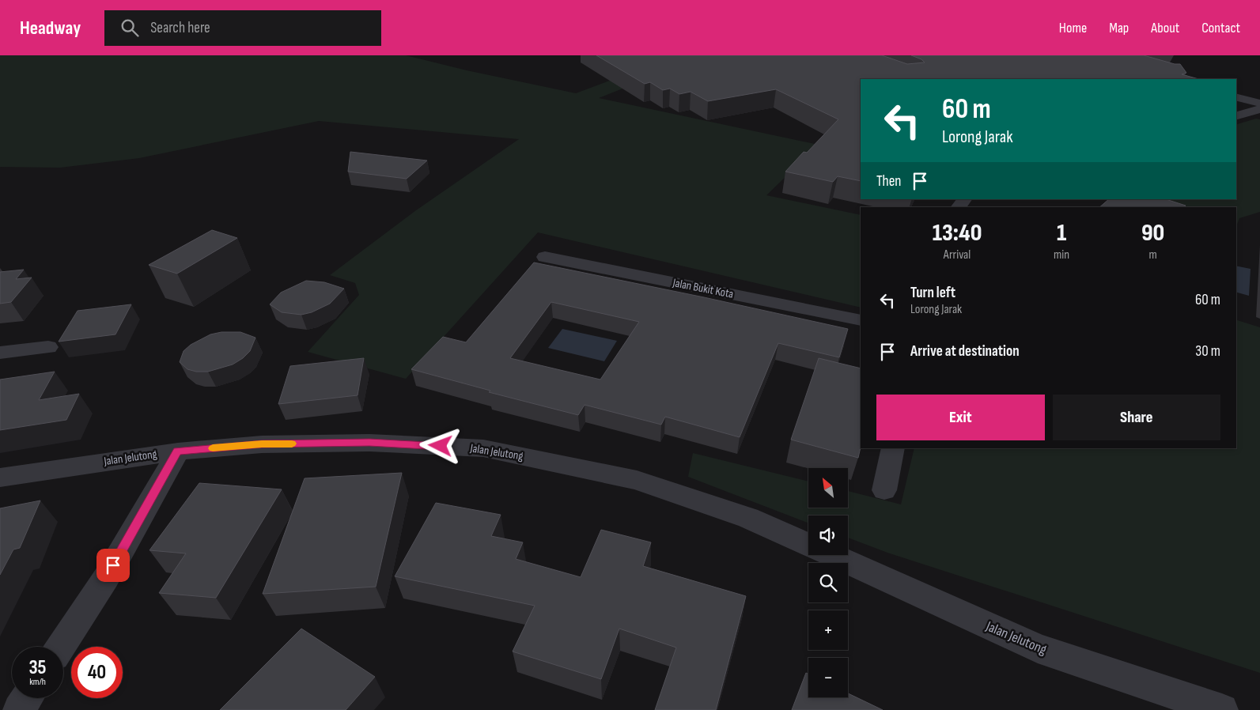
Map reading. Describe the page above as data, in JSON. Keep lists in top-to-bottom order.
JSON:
{
  "streets": {
    "street": ["Jalan Bukit Kota", "Jalan Jelutong"]
  },
  "north": "top left",
  "page": {
    "header": "Headway",
    "search": "Search here",
    "nav": [
      "Home",
      "Map",
      "About",
      "Contact"
    ],
    "turn": ["60 m", "Lorong Jarak"],
    "then": "Then",
    "eta": [
      "13:40",
      "Arrival",
      "1",
      "min",
      "90",
      "m"
    ],
    "list": [
      {
        "name": "Turn left",
        "note": "Lorong Jarak",
        "value": "60 m"
      },
      {
        "name": "Arrive at destination",
        "value": "30 m"
      }
    ],
    "buttons": ["Exit", "Share"],
    "map_buttons": ["+", "−"],
    "speed": "35 km/h",
    "limit": "40"
  }
}
